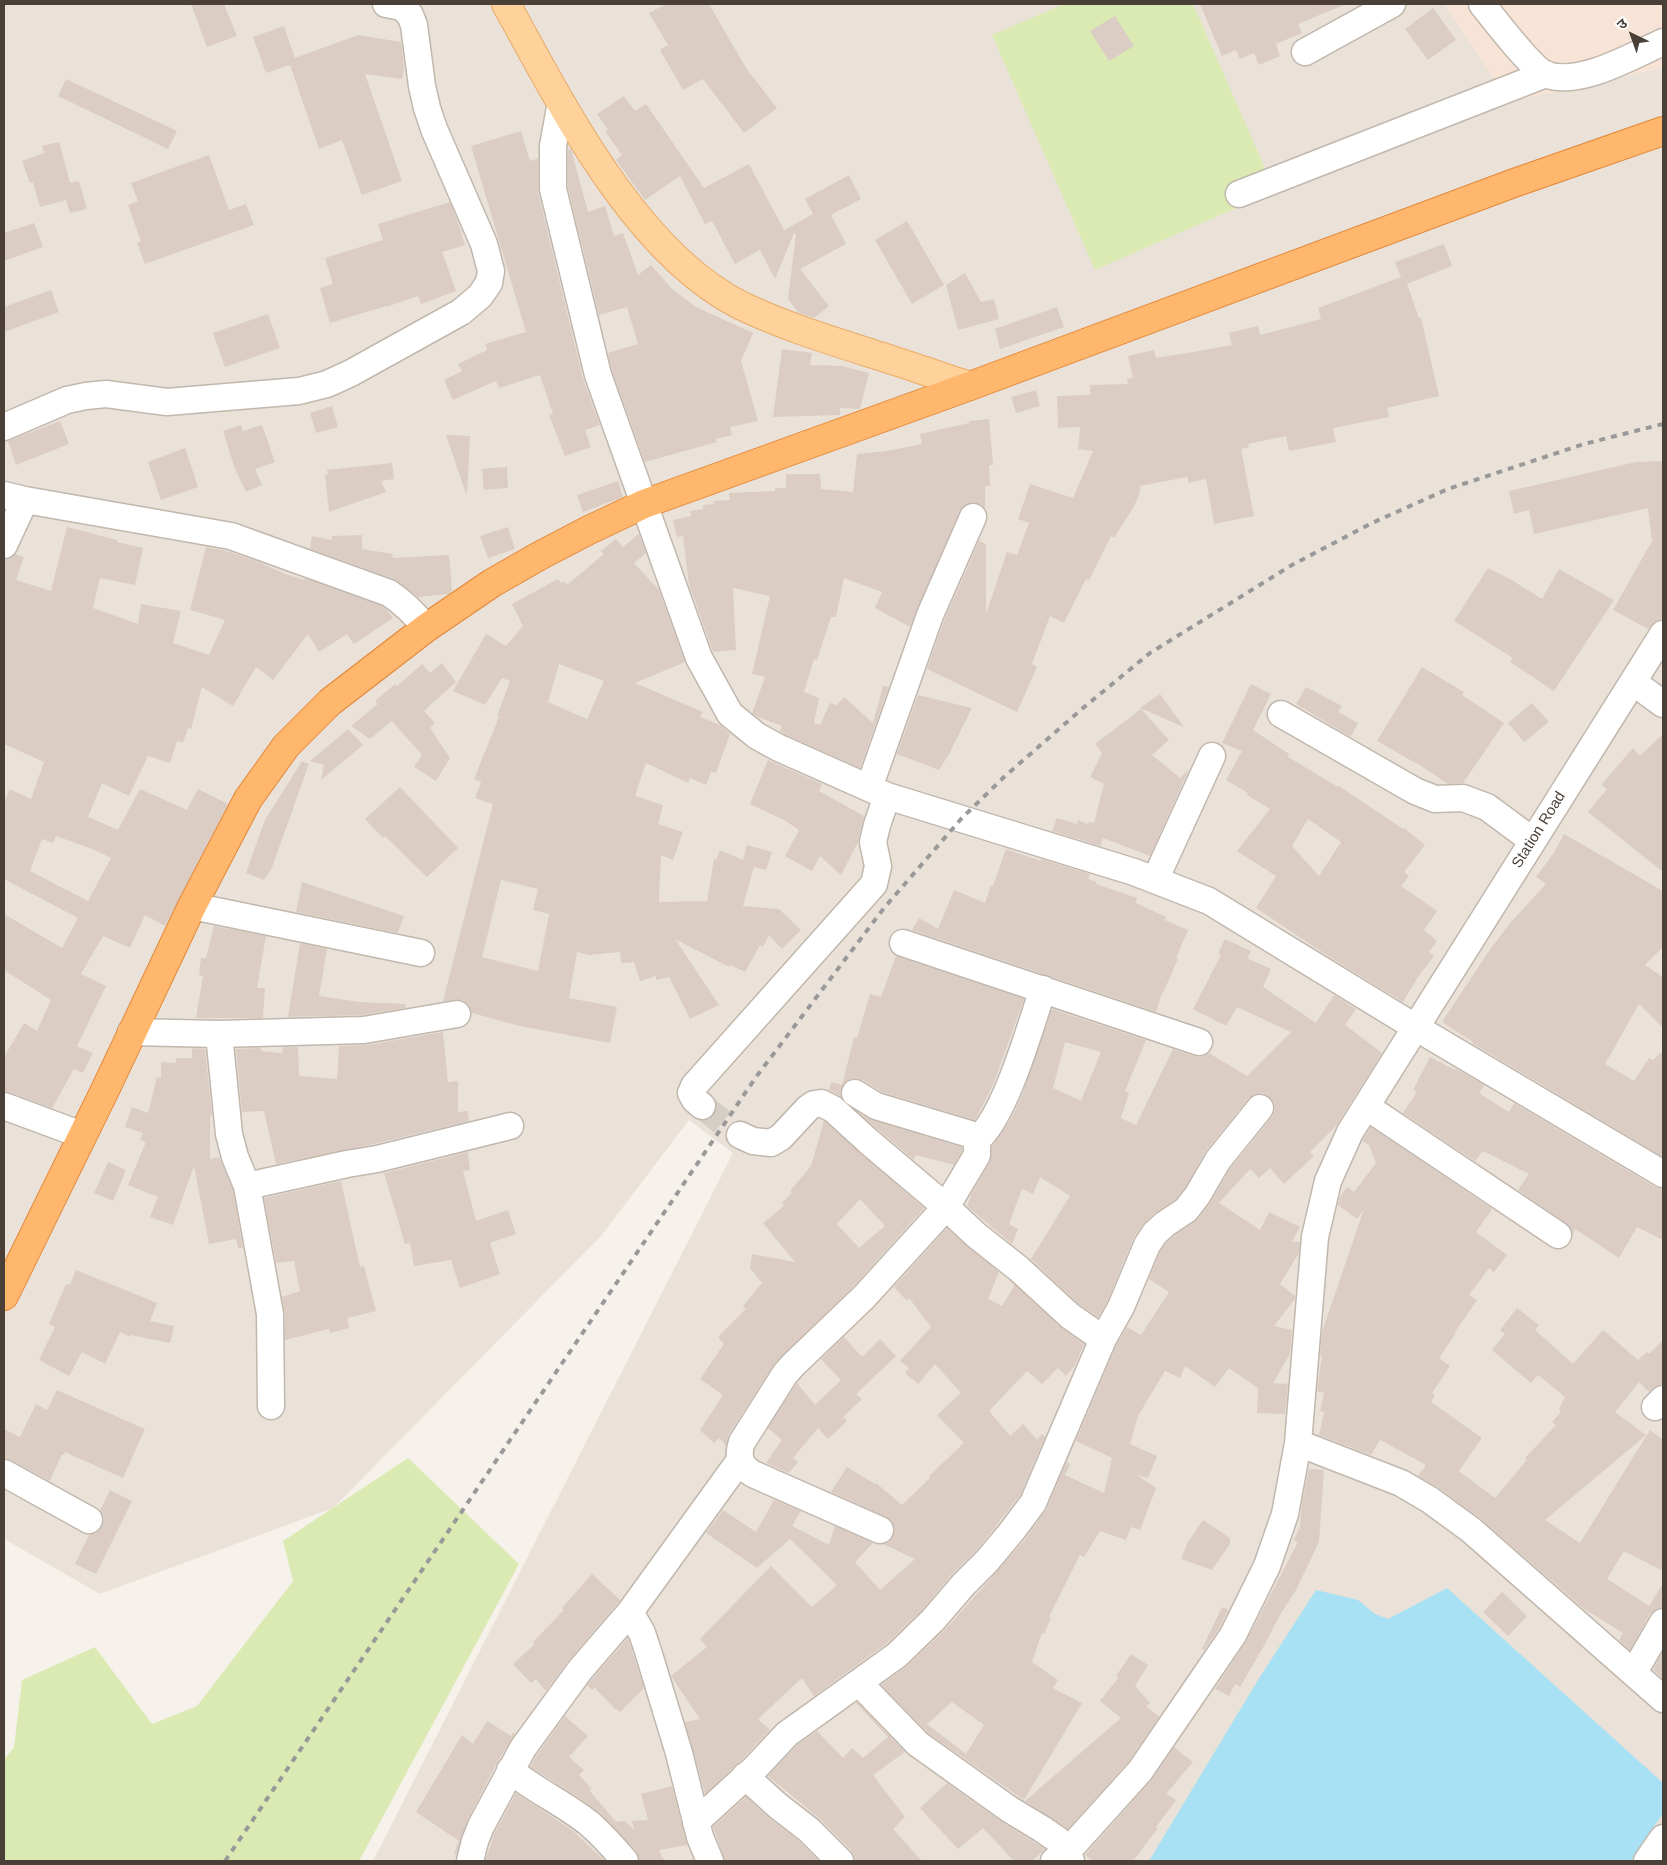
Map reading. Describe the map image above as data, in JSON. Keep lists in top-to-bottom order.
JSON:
{
  "streets": {
    "street": ["Station Road"]
  },
  "north": "top left"
}
